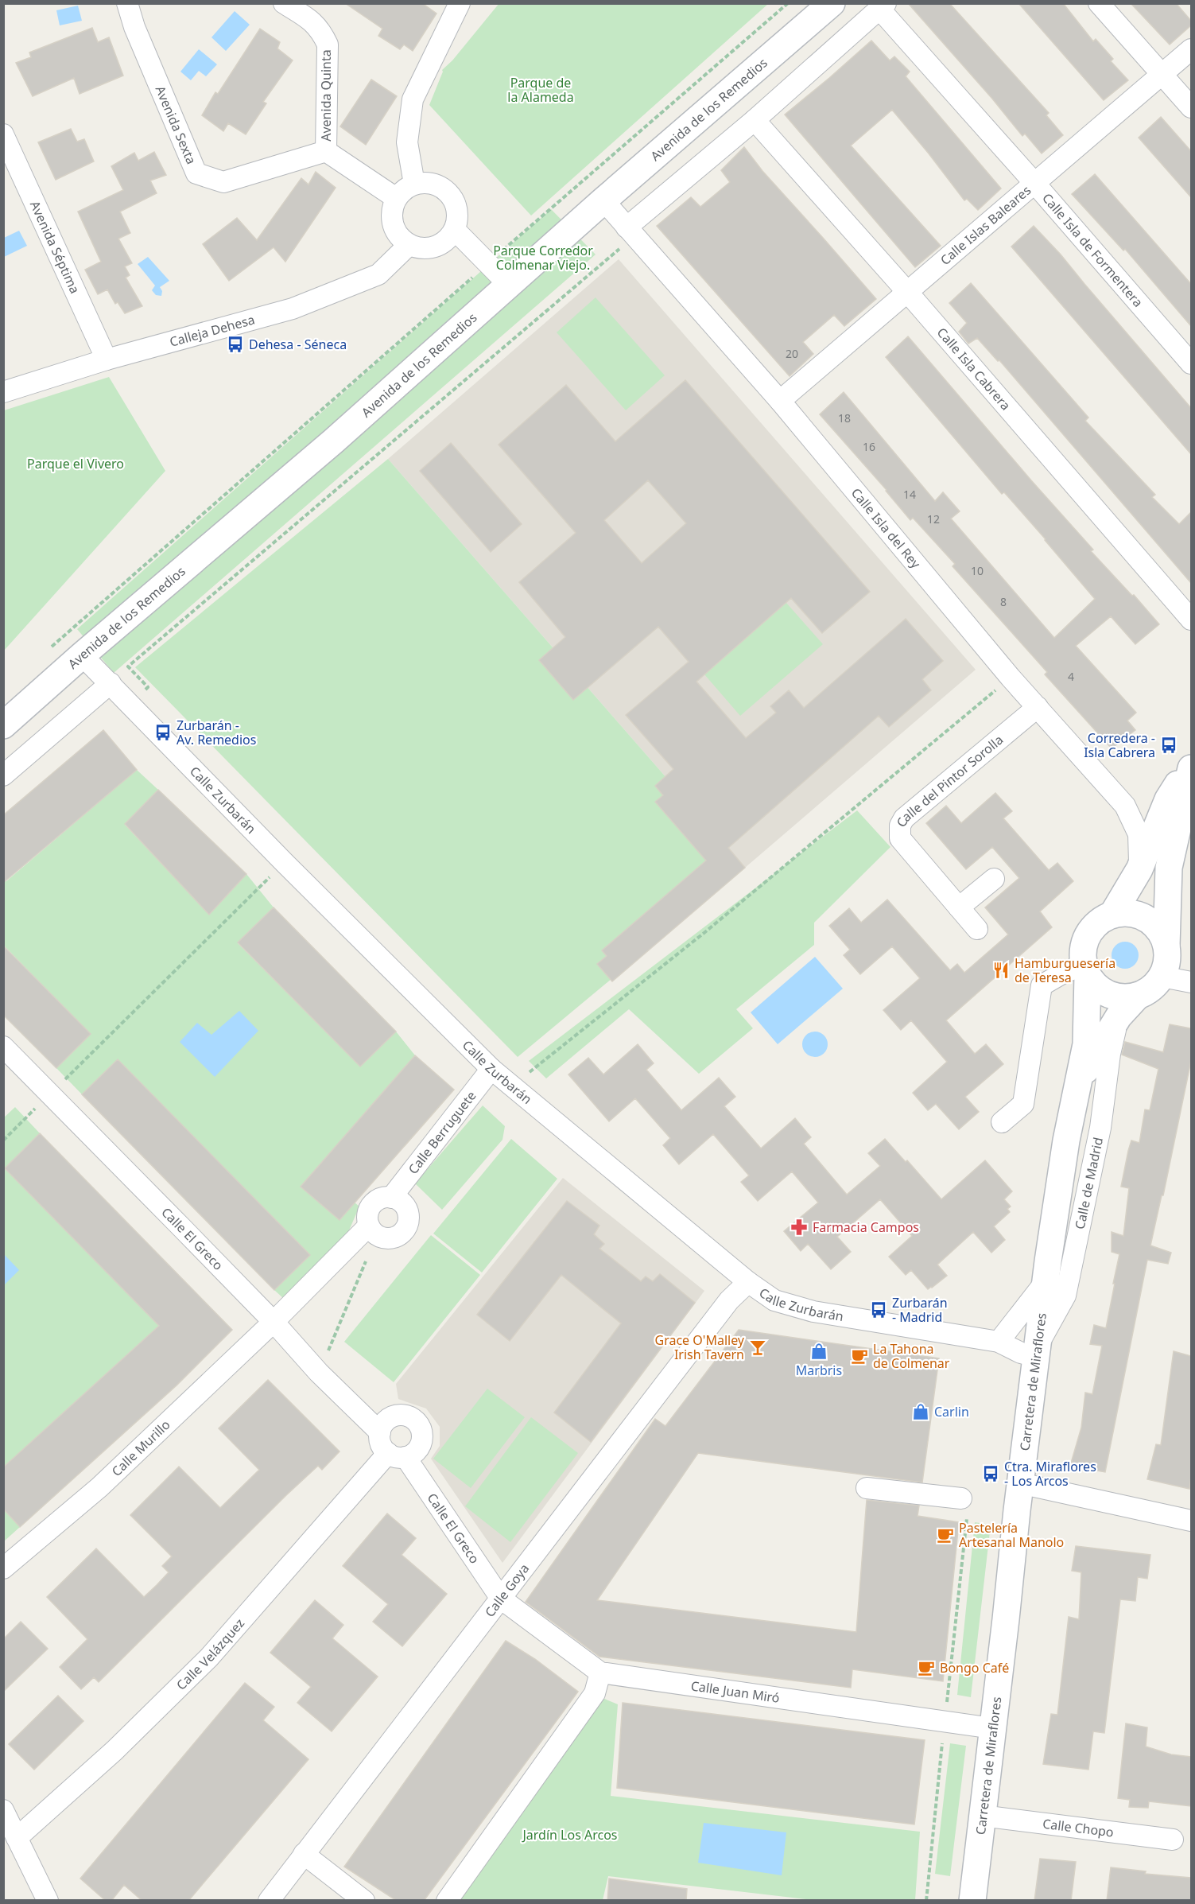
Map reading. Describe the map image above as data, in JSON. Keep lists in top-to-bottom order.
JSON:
{
  "streets": {
    "main road": ["Avenida de los Remedios", "Calle de Madrid", "Carretera de Miraflores"],
    "street": [
      "Avenida Quinta",
      "Avenida Sexta",
      "Calle Islas Baleares",
      "Avenida Séptima",
      "Calle Isla de Formentera",
      "Calleja Dehesa",
      "Calle Isla Cabrera",
      "Calle Isla del Rey",
      "Calle del Pintor Sorolla",
      "Calle Zurbarán",
      "Calle Berruguete",
      "Calle El Greco",
      "Calle Murillo",
      "Calle Goya",
      "Calle Velázquez",
      "Calle Juan Miró",
      "Calle Chopo"
    ]
  },
  "crossings": [
    ["Avenida Quinta", "Avenida Sexta"],
    ["Avenida de los Remedios", "Calle Isla del Rey"],
    ["Avenida de los Remedios", "Calle Zurbarán"],
    ["Calle Islas Baleares", "Calle Isla de Formentera"],
    ["Calle Islas Baleares", "Calle Isla Cabrera"],
    ["Calle Islas Baleares", "Calle Isla del Rey"],
    ["Avenida Séptima", "Calleja Dehesa"],
    ["Calle Isla del Rey", "Calle del Pintor Sorolla"],
    ["Calle Zurbarán", "Calle Berruguete"],
    ["Calle Zurbarán", "Calle de Madrid"],
    ["Calle Zurbarán", "Carretera de Miraflores"],
    ["Calle Zurbarán", "Calle Goya"],
    ["Calle de Madrid", "Carretera de Miraflores"],
    ["Calle El Greco", "Calle Murillo"],
    ["Calle El Greco", "Calle Goya"],
    ["Calle El Greco", "Calle Velázquez"],
    ["Calle El Greco", "Calle Juan Miró"],
    ["Carretera de Miraflores", "Calle Juan Miró"],
    ["Carretera de Miraflores", "Calle Chopo"],
    ["Calle Goya", "Calle Juan Miró"]
  ],
  "parks": [
    "Parque de la Alameda",
    "Parque Corredor Colmenar Viejo.",
    "Parque el Vivero",
    "Jardín Los Arcos"
  ],
  "places": {
    "bus stop": [
      "Dehesa - Séneca",
      "Zurbarán - Av. Remedios",
      "Corredera - Isla Cabrera",
      "Zurbarán - Madrid",
      "Ctra. Miraflores - Los Arcos"
    ],
    "restaurant": ["Hamburguesería de Teresa"],
    "pharmacy": ["Farmacia Campos"],
    "bar": ["Grace O'Malley Irish Tavern"],
    "shop": ["Marbris", "Carlin"],
    "cafe": ["La Tahona de Colmenar", "Pastelería Artesanal Manolo", "Bongo Café"]
  },
  "house_numbers": [
    "20",
    "18",
    "16",
    "14",
    "12",
    "10",
    "8",
    "4"
  ]
}
